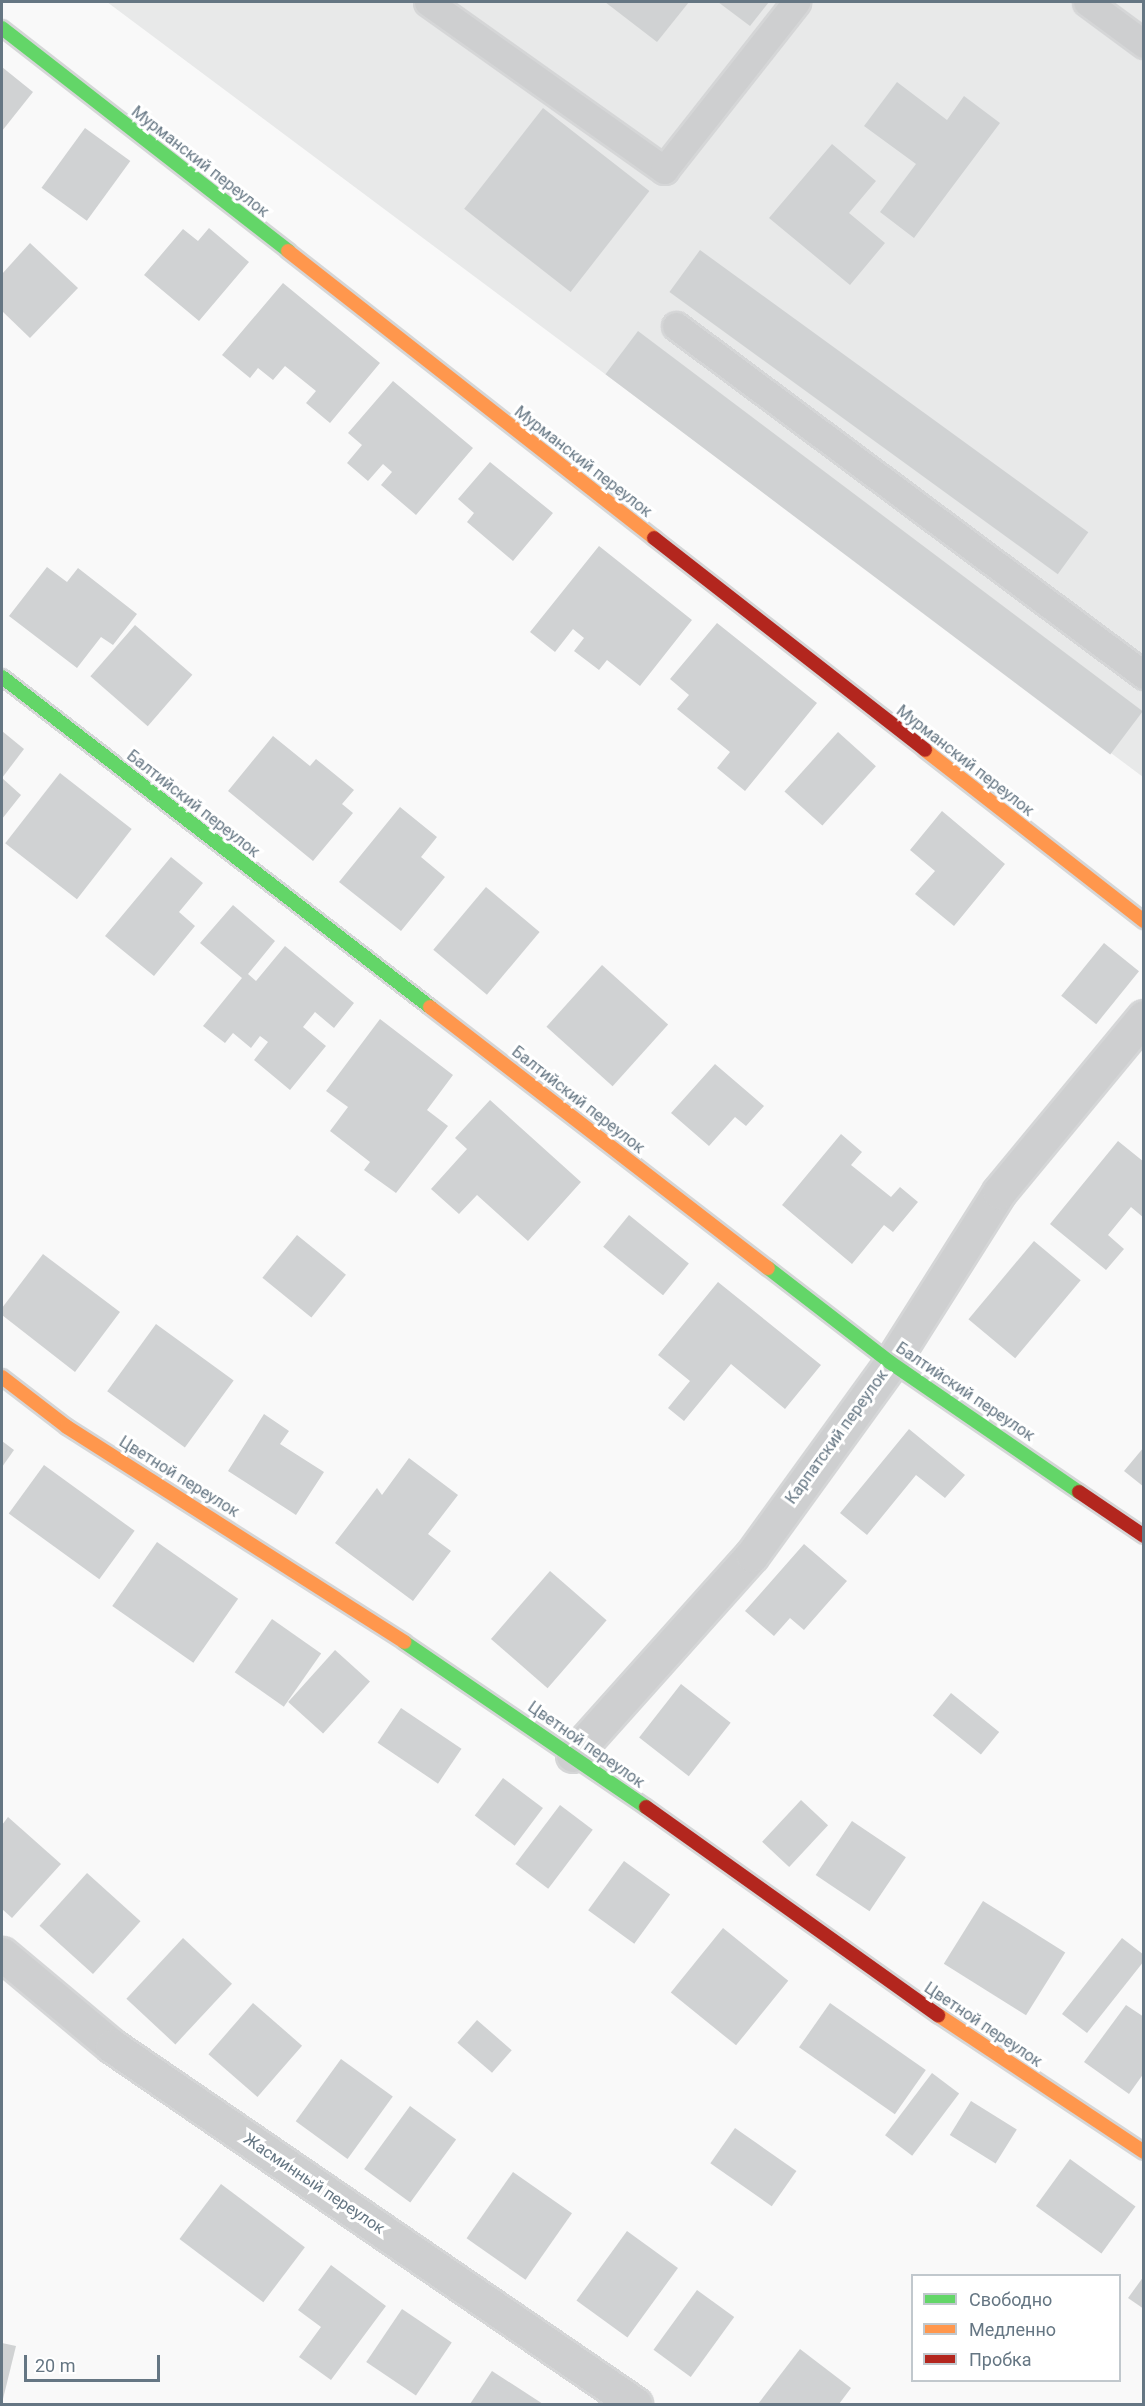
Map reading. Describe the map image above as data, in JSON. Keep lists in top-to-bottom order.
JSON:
{
  "streets": {
    "street": [
      "Мурманский переулок",
      "Балтийский переулок",
      "Карпатский переулок",
      "Цветной переулок",
      "Жасминный переулок"
    ]
  },
  "crossings": [
    ["Балтийский переулок", "Карпатский переулок"],
    ["Карпатский переулок", "Цветной переулок"]
  ],
  "legend": ["Свободно", "Медленно", "Пробка"],
  "scale_bar": "20 m"
}
